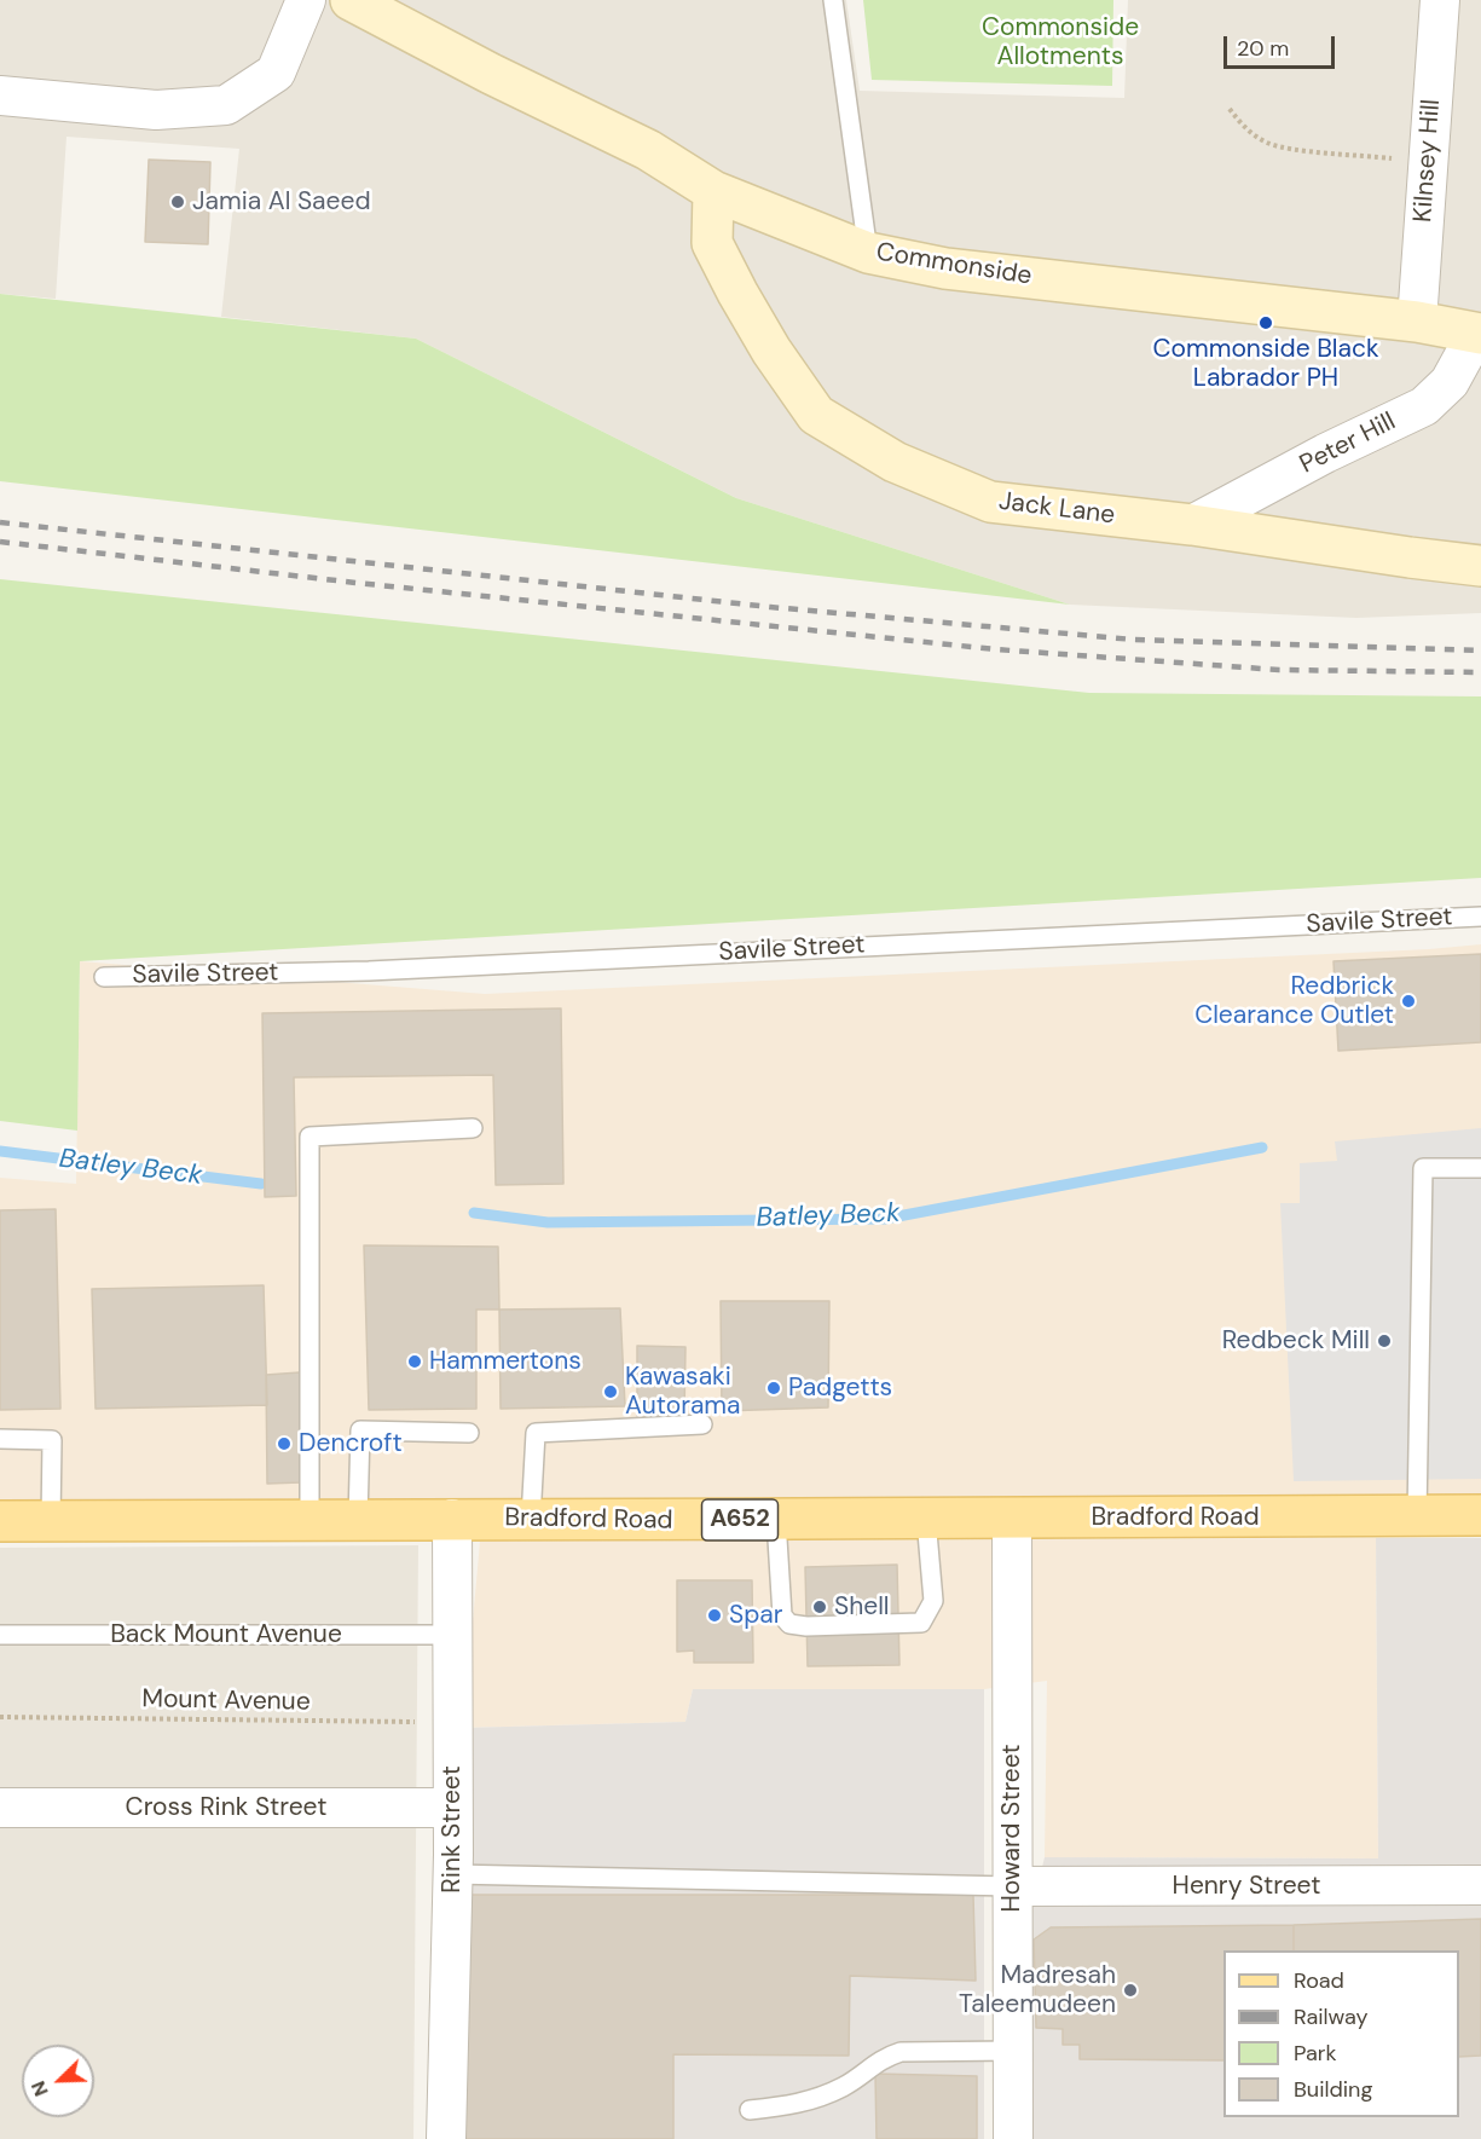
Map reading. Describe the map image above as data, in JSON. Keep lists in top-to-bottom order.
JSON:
{
  "streets": {
    "main road": ["Bradford Road", "A652"],
    "street": [
      "Kilnsey Hill",
      "Commonside",
      "Peter Hill",
      "Jack Lane",
      "Cross Rink Street",
      "Howard Street",
      "Rink Street",
      "Henry Street"
    ],
    "lane": ["Savile Street", "Back Mount Avenue"],
    "path": ["Mount Avenue"]
  },
  "crossings": [
    ["Kilnsey Hill", "Commonside"],
    ["Commonside", "Peter Hill"],
    ["Commonside", "Jack Lane"],
    ["Peter Hill", "Jack Lane"],
    ["Bradford Road", "Howard Street"],
    ["Bradford Road", "Rink Street"],
    ["Back Mount Avenue", "Rink Street"],
    ["Mount Avenue", "Rink Street"],
    ["Cross Rink Street", "Rink Street"],
    ["Howard Street", "Henry Street"]
  ],
  "water": ["Batley Beck"],
  "parks": ["Commonside Allotments"],
  "places": [
    "Jamia Al Saeed",
    "Commonside Black Labrador PH",
    "Redbrick Clearance Outlet",
    "Redbeck Mill",
    "Hammertons",
    "Padgetts",
    "Kawasaki Autorama",
    "Dencroft",
    "Shell",
    "Spar",
    "Madresah Taleemudeen"
  ],
  "legend": [
    "Road",
    "Railway",
    "Park",
    "Building"
  ],
  "scale_bar": "20 m",
  "north": "bottom left"
}
